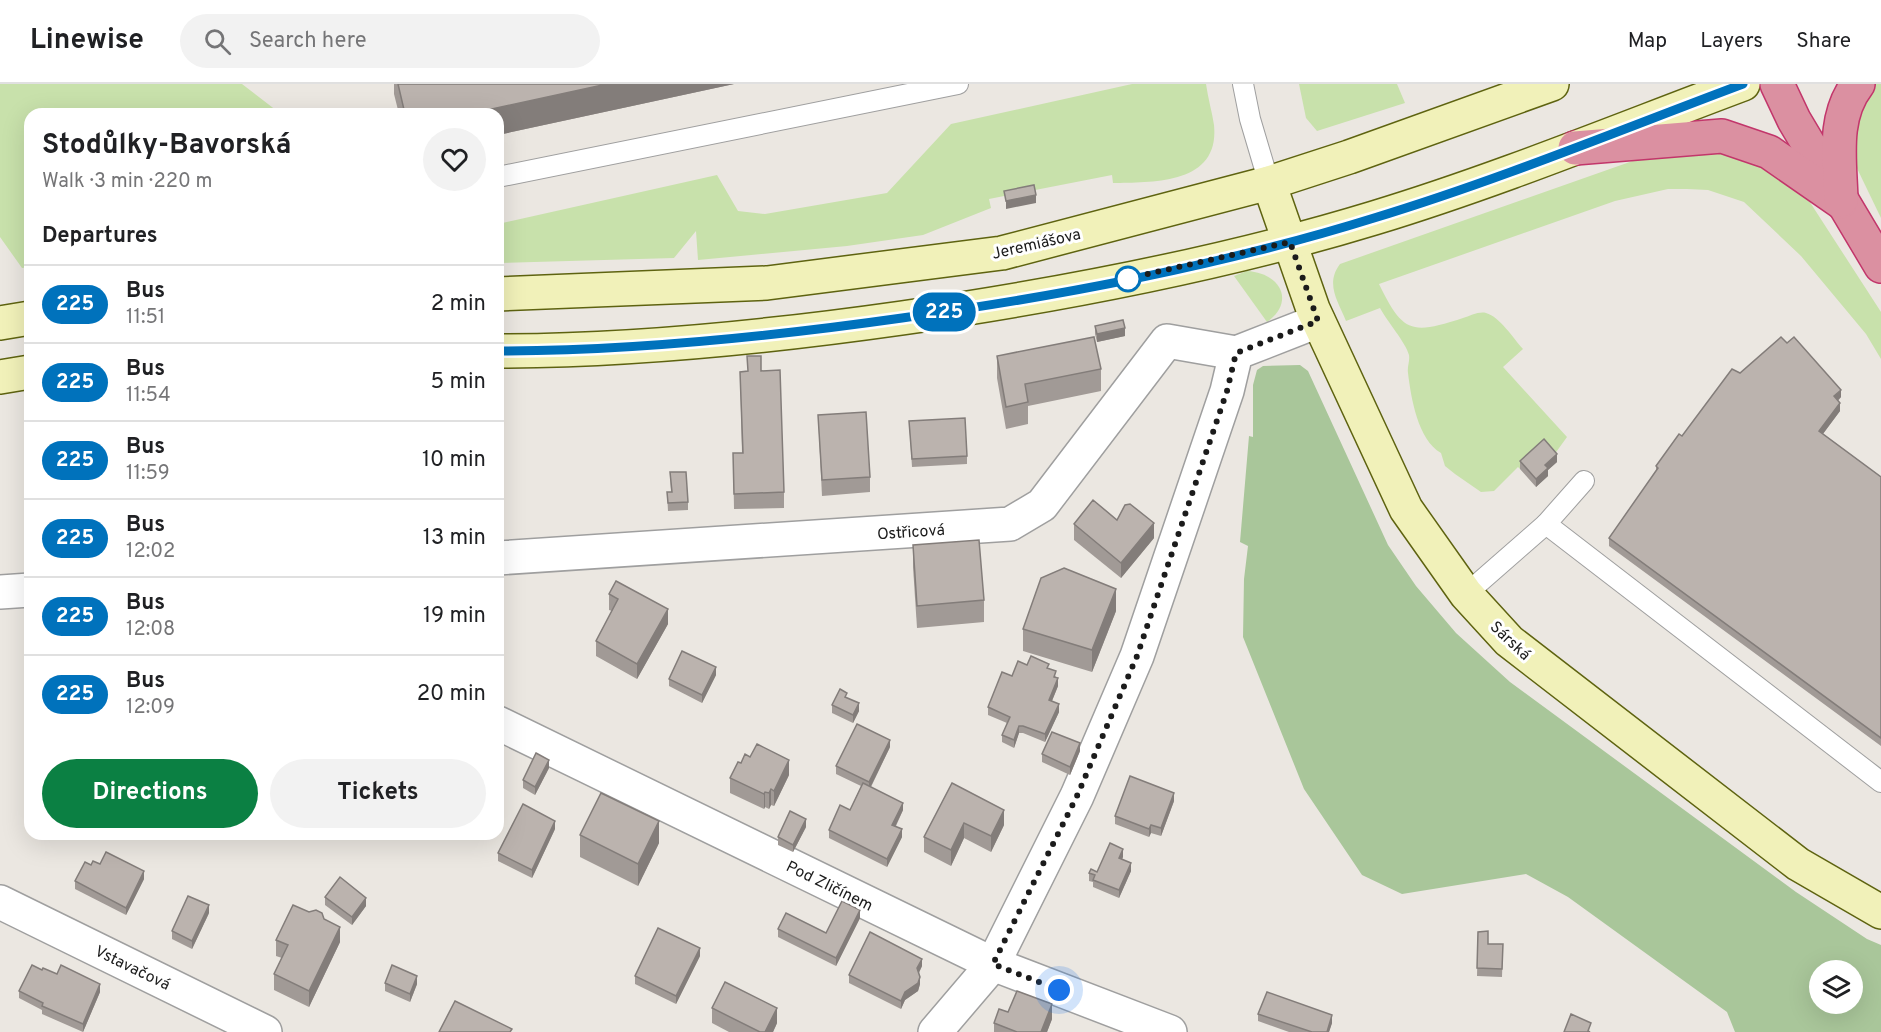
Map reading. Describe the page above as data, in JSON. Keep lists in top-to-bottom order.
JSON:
{
  "streets": {
    "main road": ["Jeremiášova", "Sárská"],
    "street": ["Ostřicová", "Pod Zličínem", "Vstavačová"]
  },
  "crossings": [
    ["Jeremiášova", "Sárská"]
  ],
  "lines": ["bus line 225"],
  "page": {
    "header": "Linewise",
    "search": "Search here",
    "nav": ["Map", "Layers", "Share"],
    "on_map": "225",
    "heading": [
      ["Stodůlky-Bavorská", "Walk · 3 min · 220 m"],
      "Departures"
    ],
    "list": [
      {
        "mark": "225",
        "name": "Bus",
        "note": "11:51",
        "value": "2 min"
      },
      {
        "mark": "225",
        "name": "Bus",
        "note": "11:54",
        "value": "5 min"
      },
      {
        "mark": "225",
        "name": "Bus",
        "note": "11:59",
        "value": "10 min"
      },
      {
        "mark": "225",
        "name": "Bus",
        "note": "12:02",
        "value": "13 min"
      },
      {
        "mark": "225",
        "name": "Bus",
        "note": "12:08",
        "value": "19 min"
      },
      {
        "mark": "225",
        "name": "Bus",
        "note": "12:09",
        "value": "20 min"
      }
    ],
    "buttons": ["Directions", "Tickets"]
  }
}
